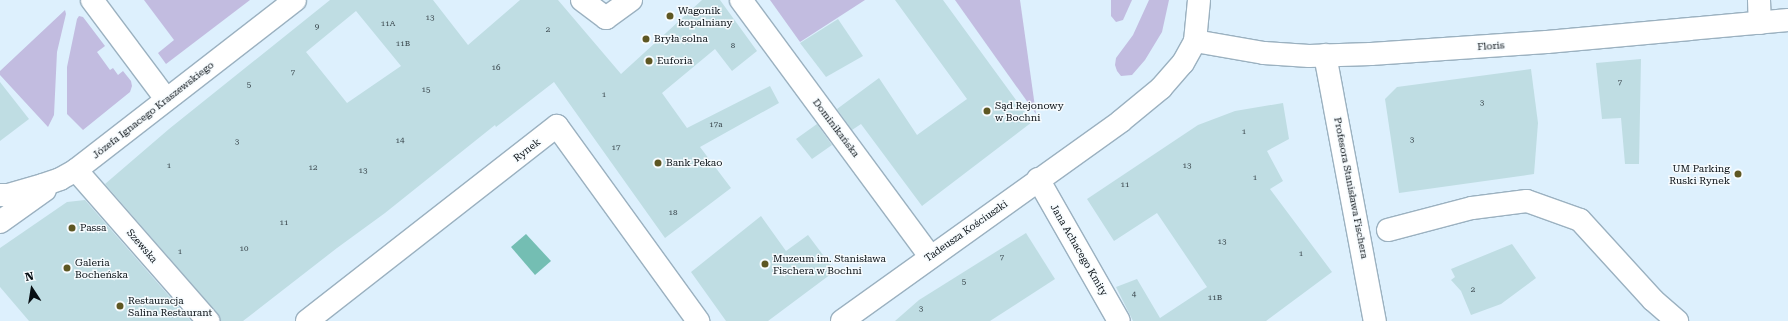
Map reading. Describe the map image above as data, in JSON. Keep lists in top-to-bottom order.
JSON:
{
  "streets": {
    "street": [
      "Floris",
      "Józefa Ignacego Kraszewskiego",
      "Dominikańska",
      "Rynek",
      "Profesora Stanisława Fischera",
      "Tadeusza Kościuszki",
      "Szewska",
      "Jana Achacego Kmity"
    ]
  },
  "crossings": [
    ["Floris", "Profesora Stanisława Fischera"],
    ["Floris", "Tadeusza Kościuszki"],
    ["Józefa Ignacego Kraszewskiego", "Szewska"],
    ["Dominikańska", "Tadeusza Kościuszki"],
    ["Tadeusza Kościuszki", "Jana Achacego Kmity"]
  ],
  "places": [
    "Wagonik kopalniany",
    "Bryła solna",
    "Euforia",
    "Sąd Rejonowy w Bochni",
    "Bank Pekao",
    "UM Parking Ruski Rynek",
    "Passa",
    "Muzeum im. Stanisława Fischera w Bochni",
    "Galeria Bocheńska",
    "Restauracja Salina Restaurant"
  ],
  "house_numbers": [
    "13",
    "11A",
    "9",
    "2",
    "11B",
    "8",
    "16",
    "7",
    "7",
    "5",
    "15",
    "1",
    "3",
    "17a",
    "1",
    "3",
    "14",
    "3",
    "17",
    "1",
    "13",
    "12",
    "13",
    "1",
    "11",
    "18",
    "11",
    "13",
    "10",
    "1",
    "1",
    "7",
    "5",
    "2",
    "4",
    "11B",
    "3"
  ],
  "north": "top"
}
